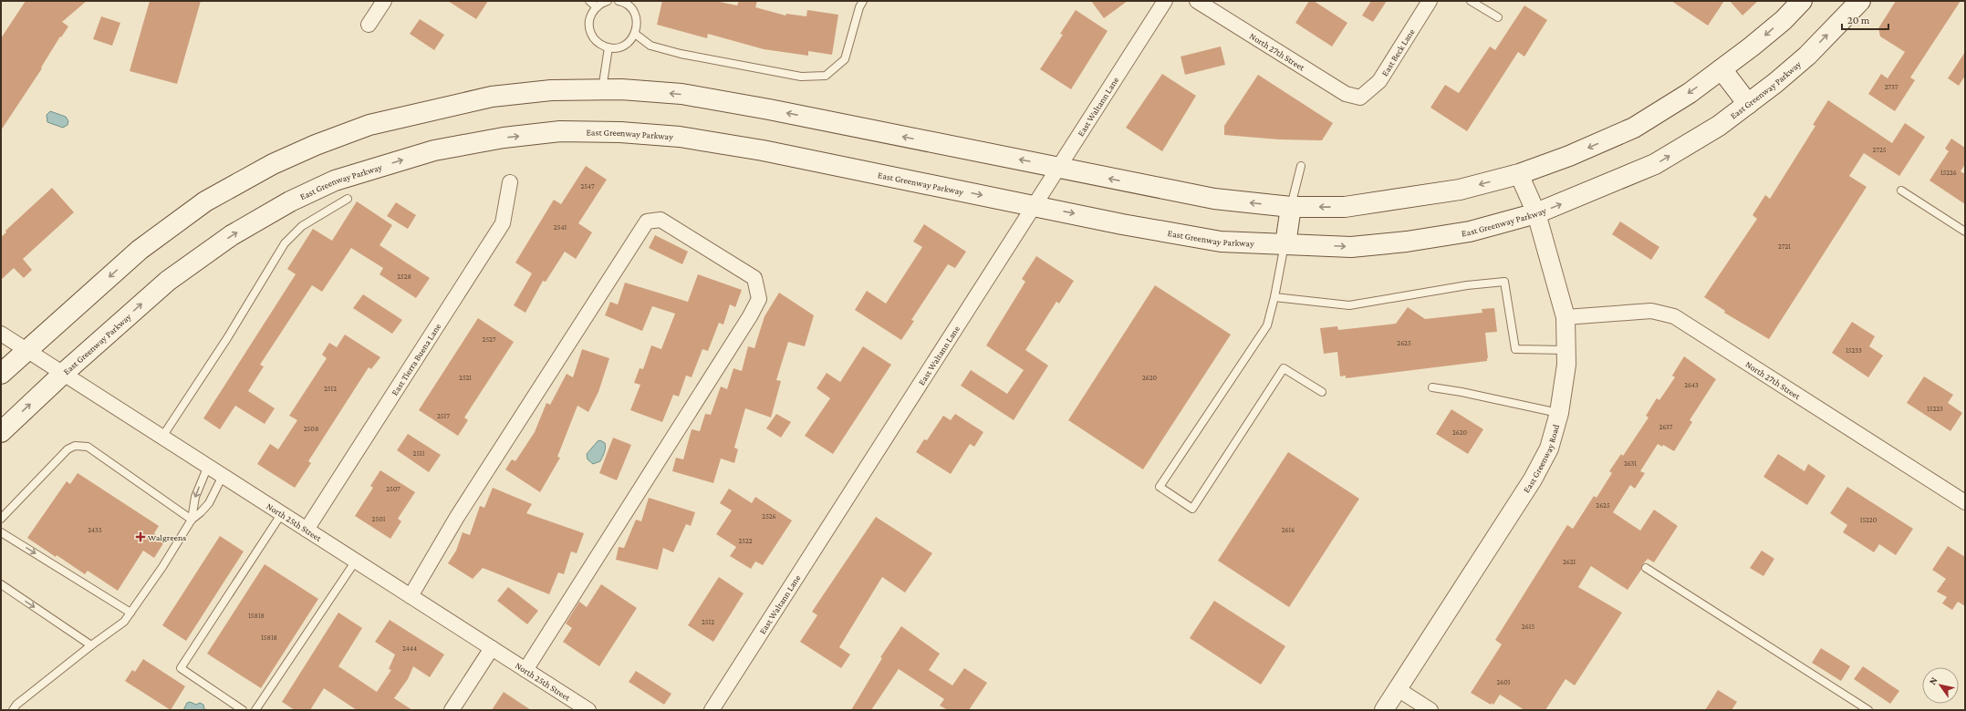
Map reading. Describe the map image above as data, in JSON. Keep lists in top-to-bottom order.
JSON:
{
  "streets": {
    "main road": ["East Greenway Parkway"],
    "street": [
      "North 27th Street",
      "East Beck Lane",
      "East Waltann Lane",
      "East Tierra Buena Lane",
      "East Greenway Road",
      "North 25th Street"
    ]
  },
  "crossings": [
    ["North 27th Street", "East Beck Lane"],
    ["North 27th Street", "East Greenway Road"],
    ["East Greenway Parkway", "East Waltann Lane"],
    ["East Greenway Parkway", "East Greenway Road"],
    ["East Greenway Parkway", "North 25th Street"],
    ["East Tierra Buena Lane", "North 25th Street"]
  ],
  "places": {
    "health": ["Walgreens"]
  },
  "house_numbers": [
    "2737",
    "2725",
    "15226",
    "2547",
    "2541",
    "2721",
    "2528",
    "2527",
    "2625",
    "15233",
    "2521",
    "2620",
    "2643",
    "2512",
    "15223",
    "2517",
    "2637",
    "2508",
    "2620",
    "2511",
    "2631",
    "2507",
    "2625",
    "2526",
    "2501",
    "15220",
    "2435",
    "2616",
    "2522",
    "2621",
    "15818",
    "2512",
    "2615",
    "15818",
    "2444",
    "2601"
  ],
  "scale_bar": "20 m",
  "north": "top left"
}
